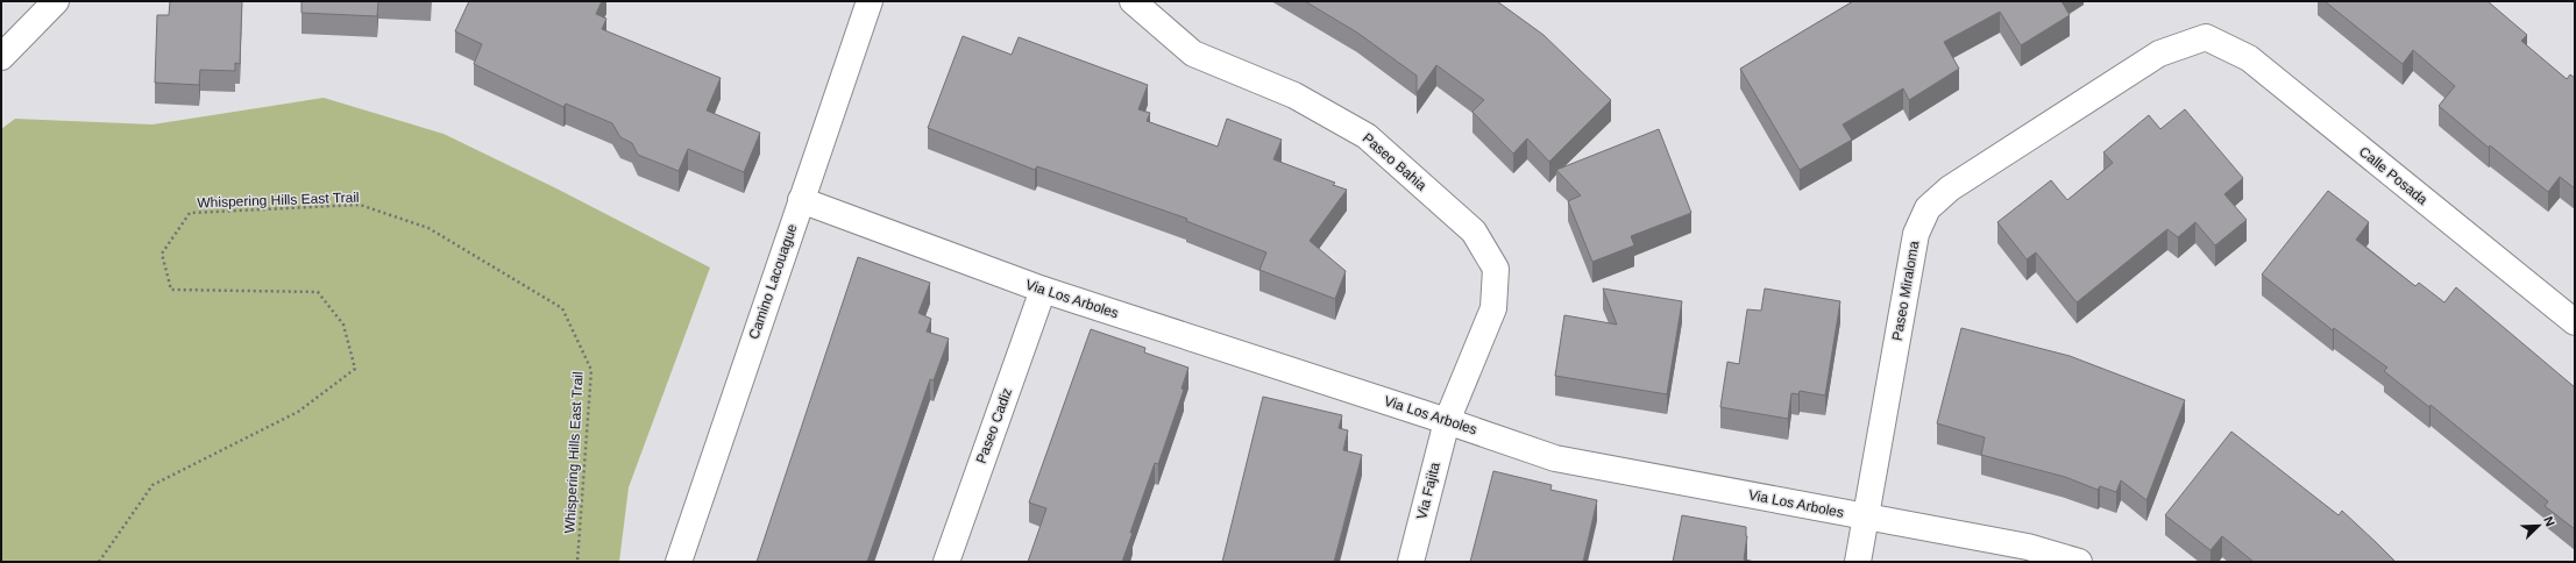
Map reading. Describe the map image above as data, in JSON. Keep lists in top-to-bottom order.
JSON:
{
  "streets": {
    "street": [
      "Paseo Bahia",
      "Calle Posada",
      "Camino Lacouague",
      "Paseo Miraloma",
      "Via Los Arboles",
      "Paseo Cadiz",
      "Via Fajita"
    ],
    "path": ["Whispering Hills East Trail"]
  },
  "crossings": [
    ["Paseo Bahia", "Via Los Arboles"],
    ["Paseo Bahia", "Via Fajita"],
    ["Calle Posada", "Paseo Miraloma"],
    ["Camino Lacouague", "Via Los Arboles"],
    ["Paseo Miraloma", "Via Los Arboles"],
    ["Via Los Arboles", "Paseo Cadiz"],
    ["Via Los Arboles", "Via Fajita"]
  ],
  "north": "top right"
}
